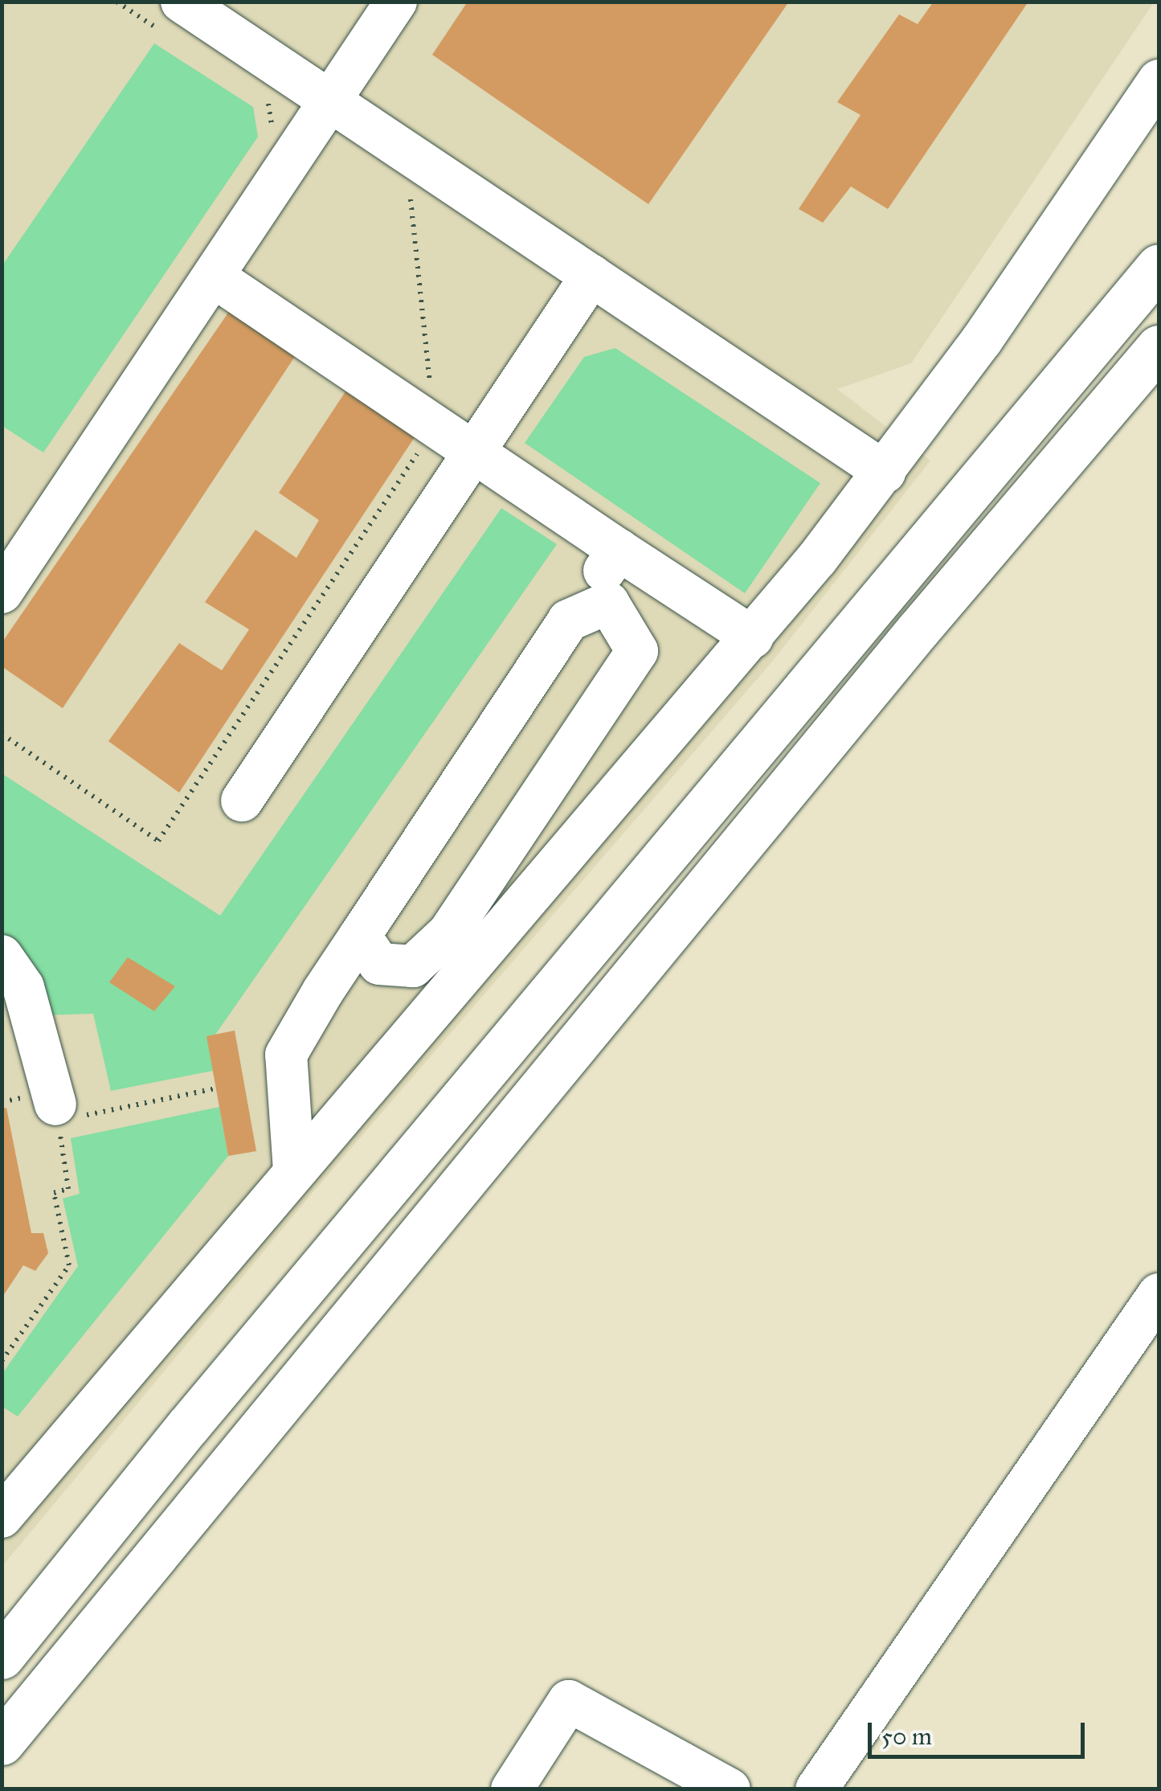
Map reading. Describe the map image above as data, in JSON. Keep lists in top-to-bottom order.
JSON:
{
  "scale_bar": "50 m"
}
